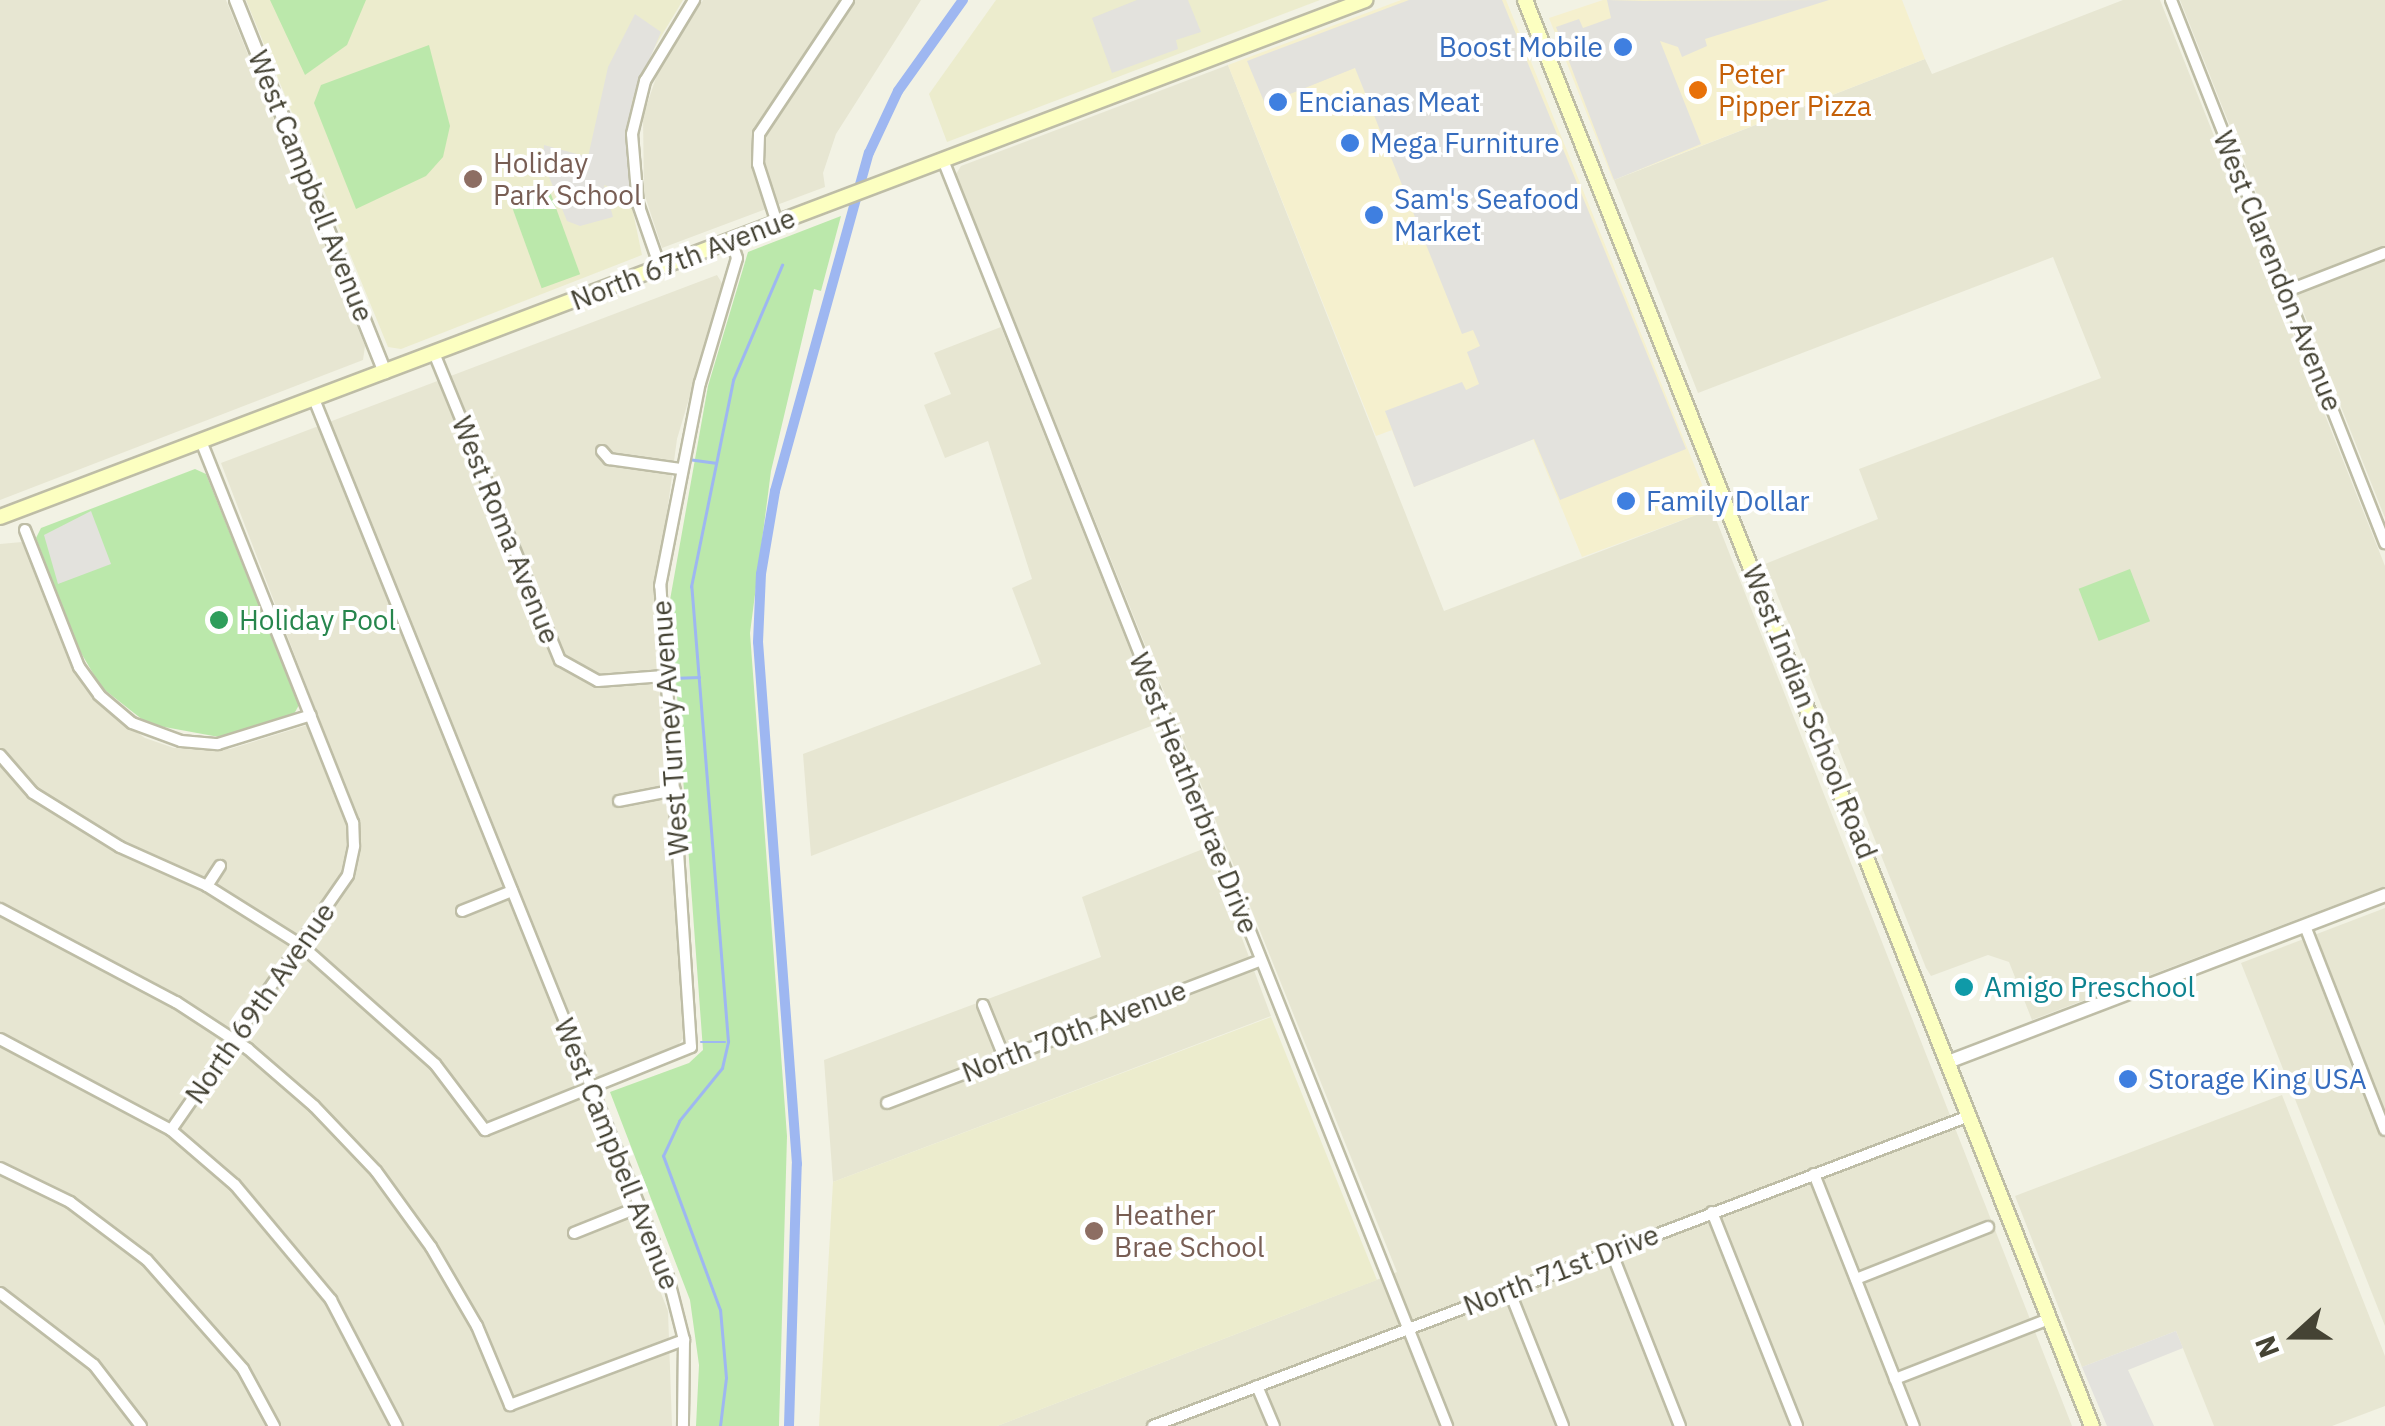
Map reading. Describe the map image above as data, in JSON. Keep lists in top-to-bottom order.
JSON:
{
  "streets": {
    "main road": ["North 67th Avenue", "West Indian School Road"],
    "street": [
      "West Campbell Avenue",
      "West Clarendon Avenue",
      "West Roma Avenue",
      "West Turney Avenue",
      "West Heatherbrae Drive",
      "North 69th Avenue",
      "North 70th Avenue",
      "North 71st Drive"
    ]
  },
  "crossings": [
    ["West Campbell Avenue", "North 67th Avenue"],
    ["West Campbell Avenue", "West Turney Avenue"],
    ["North 67th Avenue", "West Roma Avenue"],
    ["North 67th Avenue", "West Turney Avenue"],
    ["North 67th Avenue", "West Heatherbrae Drive"],
    ["West Roma Avenue", "West Turney Avenue"],
    ["West Indian School Road", "North 71st Drive"],
    ["West Heatherbrae Drive", "North 70th Avenue"],
    ["West Heatherbrae Drive", "North 71st Drive"]
  ],
  "places": [
    "Boost Mobile",
    "Peter Pipper Pizza",
    "Encianas Meat",
    "Mega Furniture",
    "Holiday Park School",
    "Sam's Seafood Market",
    "Family Dollar",
    "Holiday Pool",
    "Amigo Preschool",
    "Storage King USA",
    "Heather Brae School"
  ],
  "north": "left"
}
